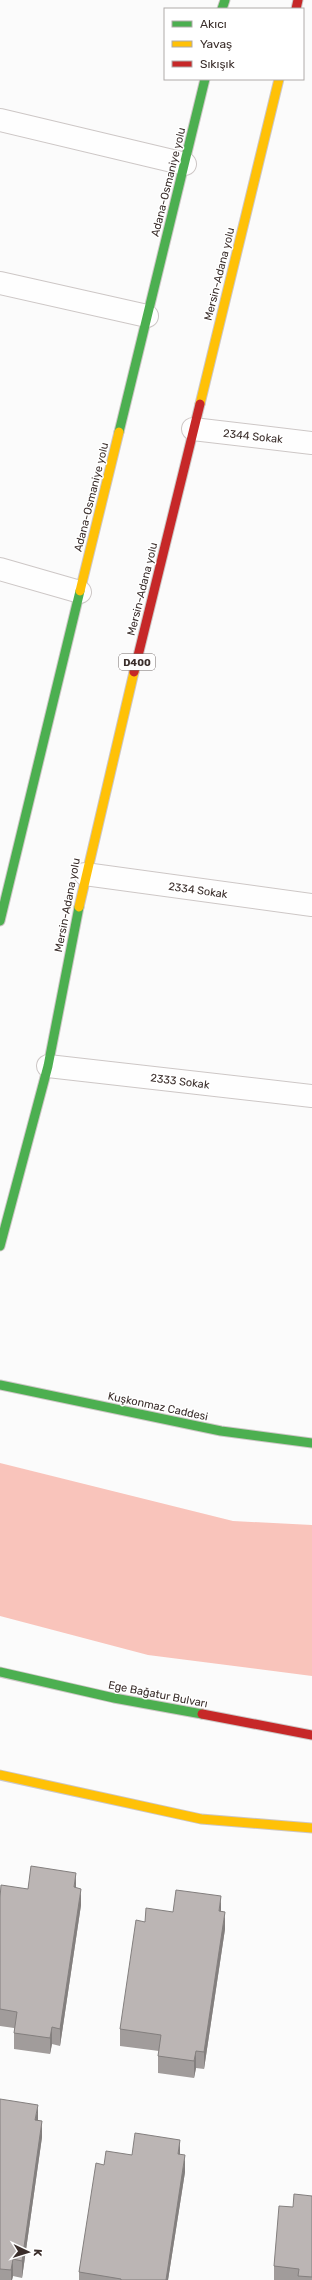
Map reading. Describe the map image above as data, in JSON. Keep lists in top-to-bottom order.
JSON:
{
  "streets": {
    "main road": [
      "Adana-Osmaniye yolu",
      "Mersin-Adana yolu",
      "D400",
      "Kuşkonmaz Caddesi",
      "Ege Bağatur Bulvarı"
    ],
    "street": ["2344 Sokak", "2334 Sokak", "2333 Sokak"]
  },
  "crossings": [
    ["Mersin-Adana yolu", "2344 Sokak"],
    ["Mersin-Adana yolu", "2334 Sokak"],
    ["Mersin-Adana yolu", "2333 Sokak"]
  ],
  "legend": ["Akıcı", "Yavaş", "Sıkışık"],
  "north": "right"
}
